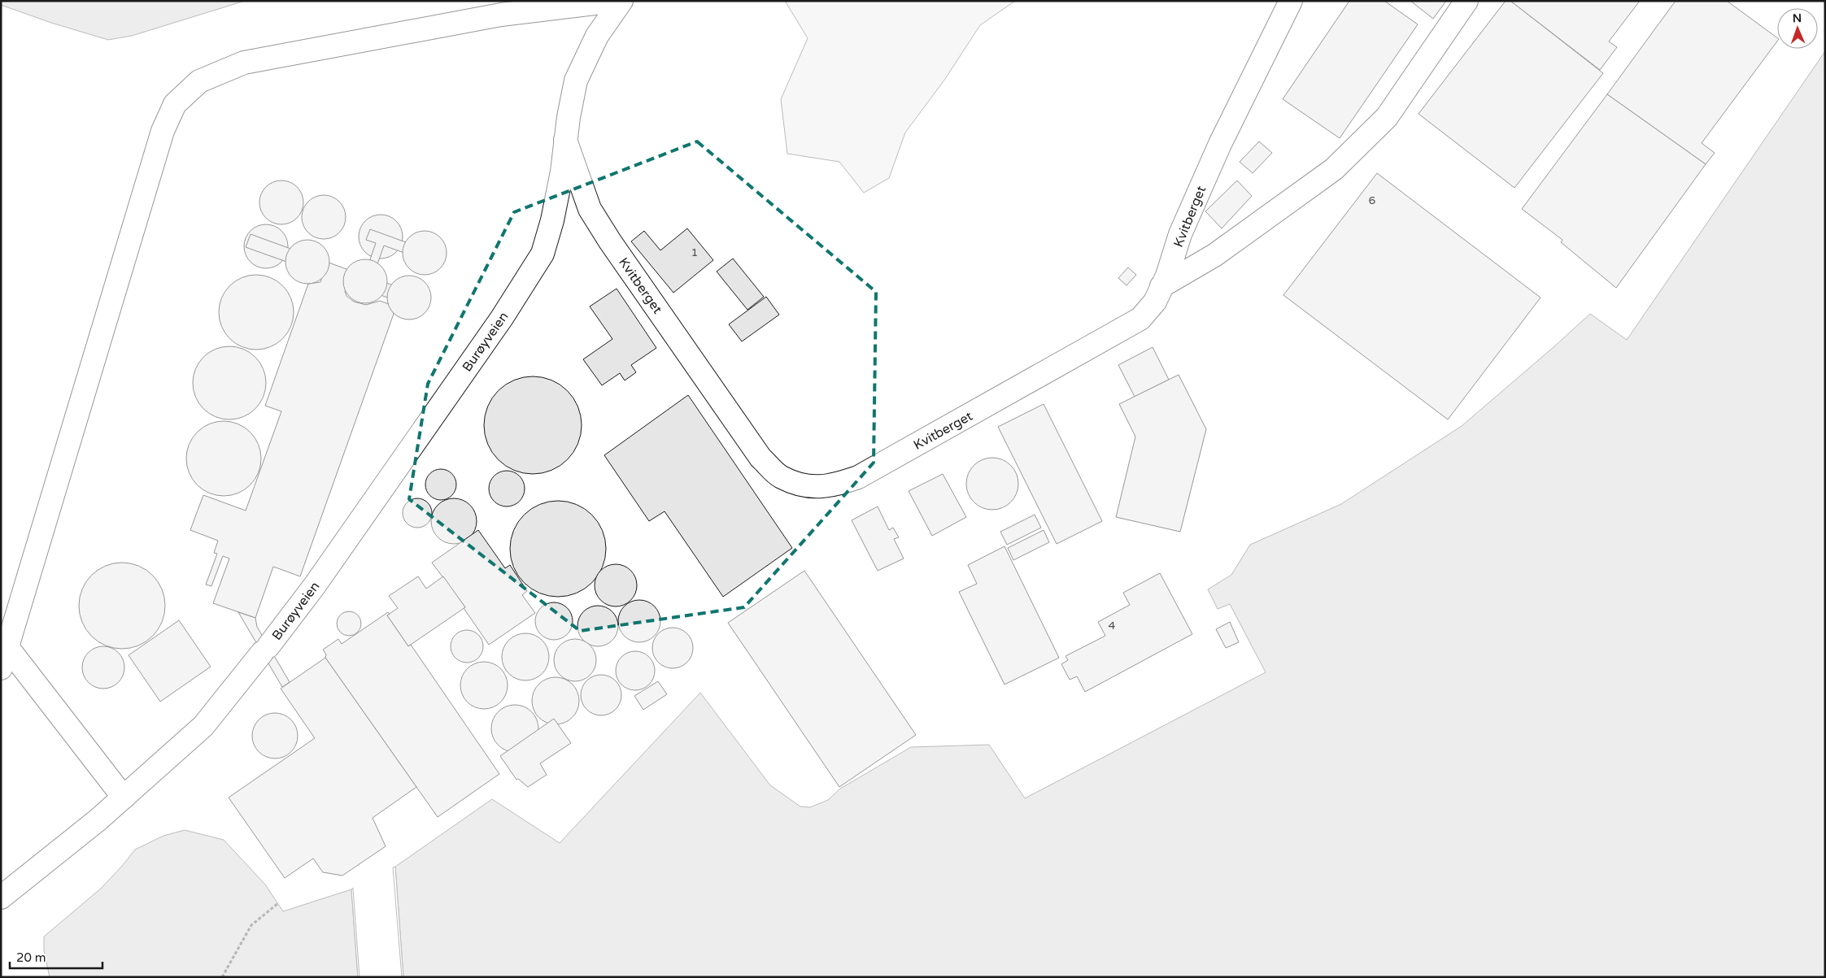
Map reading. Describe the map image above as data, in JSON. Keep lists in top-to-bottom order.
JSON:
{
  "streets": {
    "street": ["Kvitberget", "Burøyveien"]
  },
  "crossings": [
    ["Kvitberget", "Burøyveien"]
  ],
  "house_numbers": ["6", "1", "4"],
  "scale_bar": "20 m",
  "north": "top"
}
